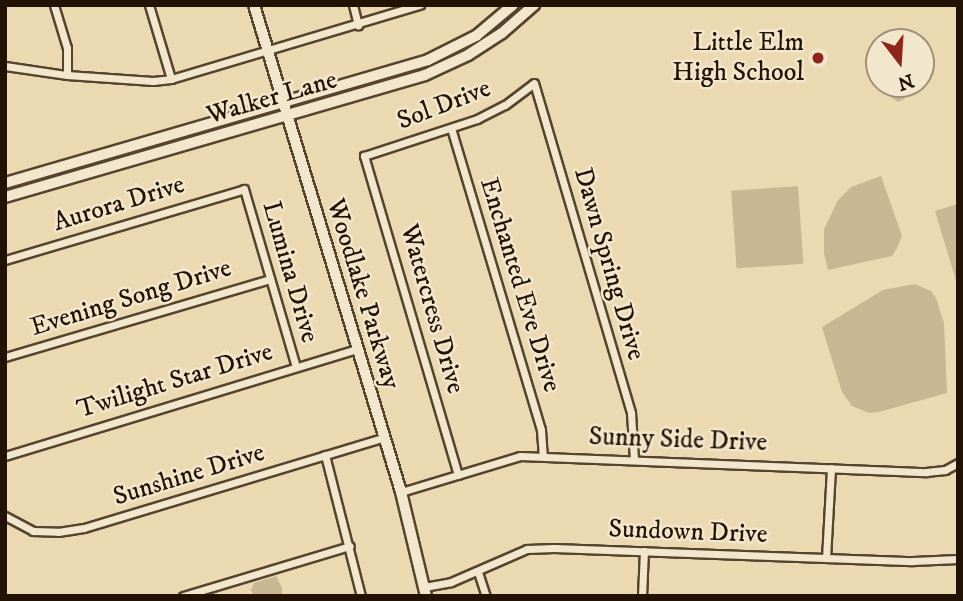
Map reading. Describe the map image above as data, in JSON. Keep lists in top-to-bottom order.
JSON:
{
  "streets": {
    "street": [
      "Walker Lane",
      "Sol Drive",
      "Aurora Drive",
      "Dawn Spring Drive",
      "Lumina Drive",
      "Enchanted Eve Drive",
      "Woodlake Parkway",
      "Evening Song Drive",
      "Watercress Drive",
      "Twilight Star Drive",
      "Sunny Side Drive",
      "Sunshine Drive",
      "Sundown Drive"
    ]
  },
  "crossings": [
    ["Walker Lane", "Woodlake Parkway"],
    ["Sol Drive", "Dawn Spring Drive"],
    ["Sol Drive", "Enchanted Eve Drive"],
    ["Sol Drive", "Watercress Drive"],
    ["Aurora Drive", "Lumina Drive"],
    ["Dawn Spring Drive", "Sunny Side Drive"],
    ["Lumina Drive", "Evening Song Drive"],
    ["Lumina Drive", "Twilight Star Drive"],
    ["Enchanted Eve Drive", "Sunny Side Drive"],
    ["Woodlake Parkway", "Twilight Star Drive"],
    ["Woodlake Parkway", "Sunny Side Drive"],
    ["Woodlake Parkway", "Sunshine Drive"],
    ["Woodlake Parkway", "Sundown Drive"],
    ["Watercress Drive", "Sunny Side Drive"]
  ],
  "places": ["Little Elm High School"],
  "north": "bottom"
}
